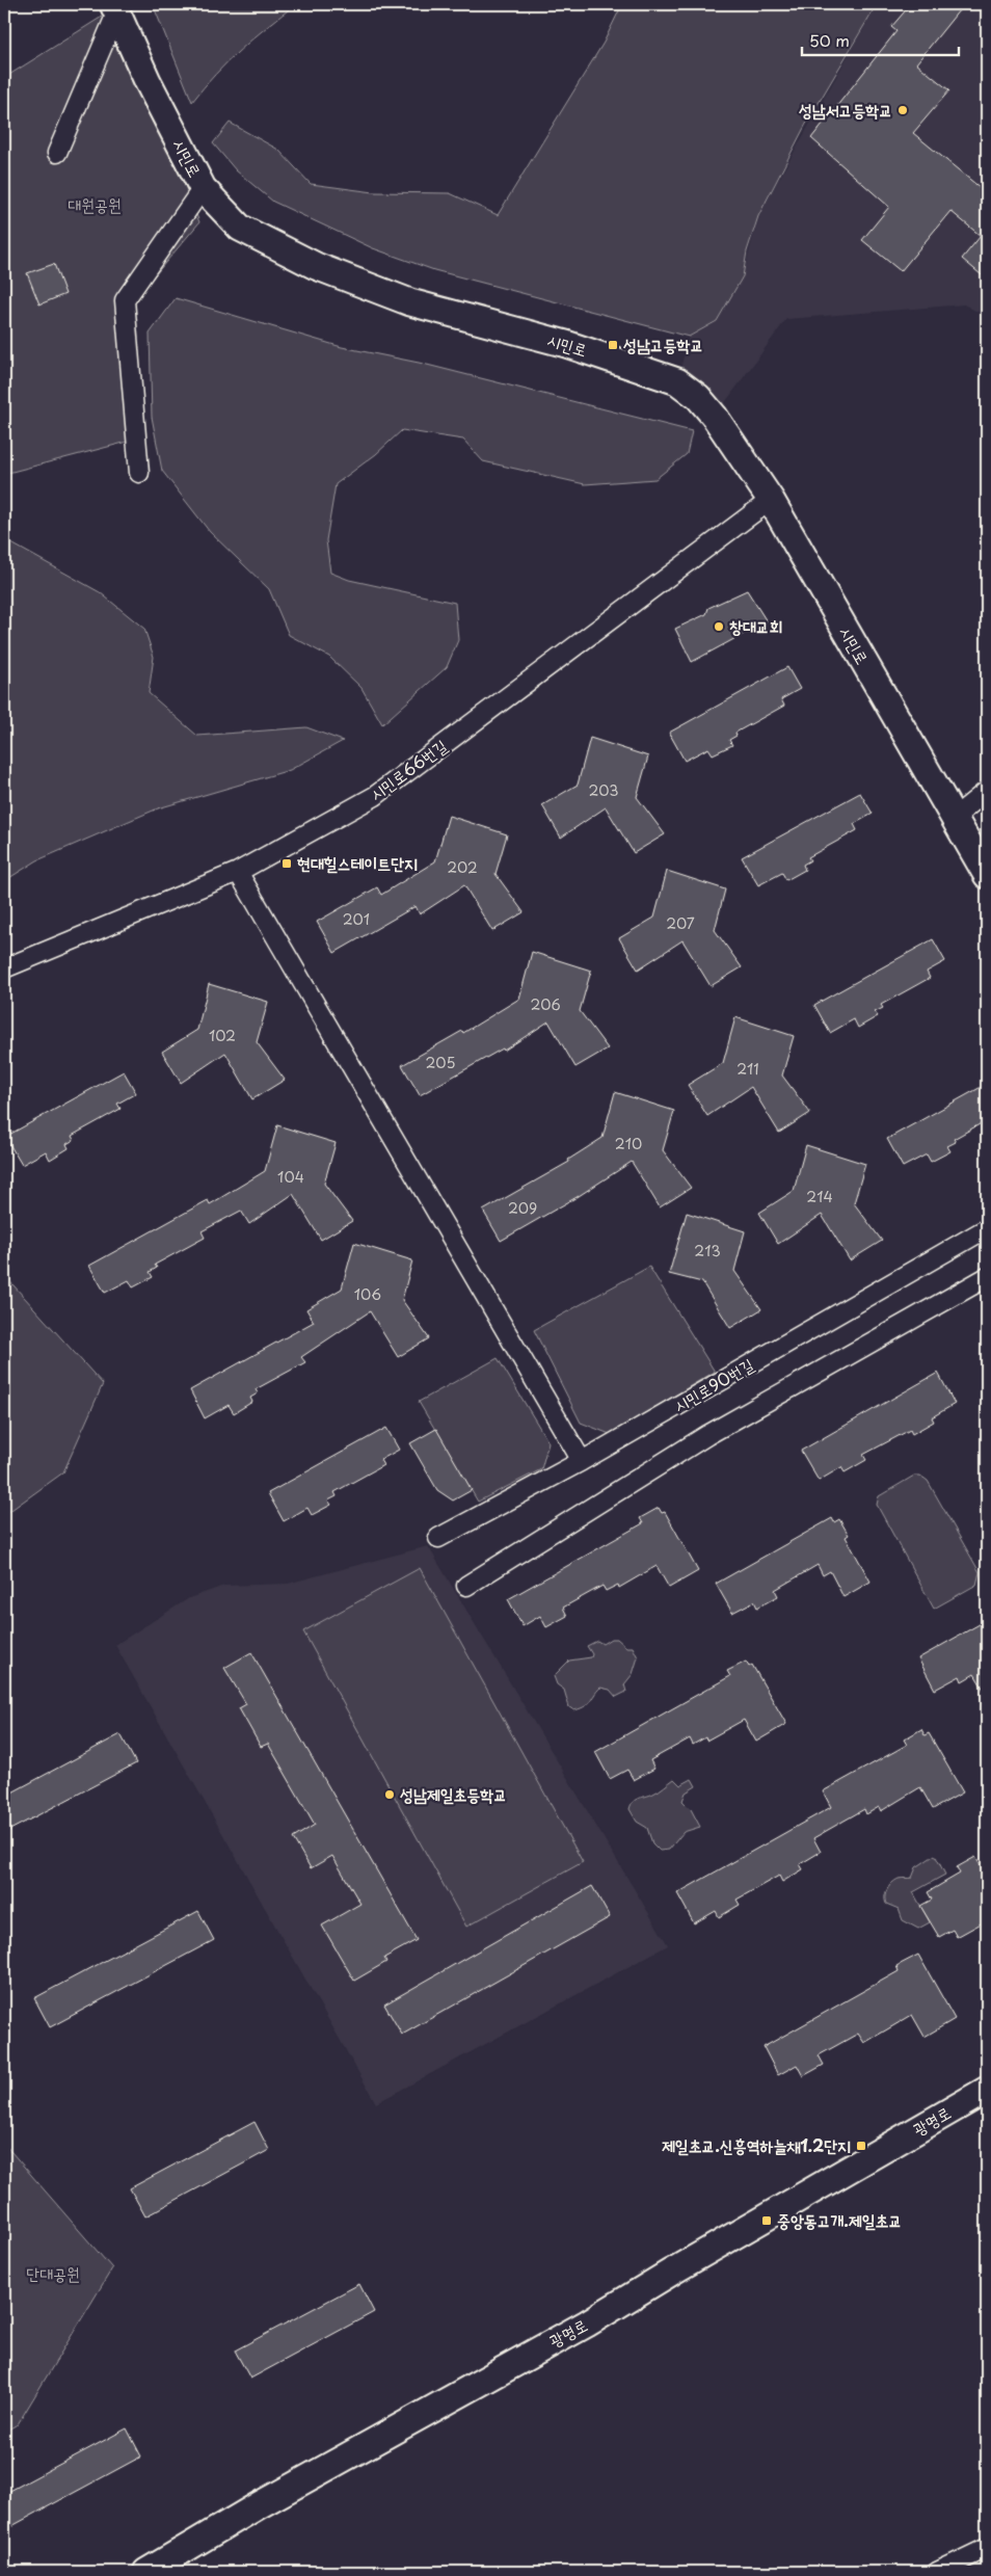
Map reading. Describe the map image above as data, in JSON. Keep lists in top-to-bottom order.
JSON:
{
  "streets": {
    "main road": ["시민로", "광명로"],
    "street": ["시민로66번길", "시민로90번길"]
  },
  "crossings": [
    ["시민로", "시민로66번길"]
  ],
  "parks": ["대원공원", "단대공원"],
  "places": {
    "other": ["성남서고등학교", "창대교회", "성남제일초등학교"],
    "transit": [
      "성남고등학교",
      "현대힐스테이트단지",
      "제일초교.신흥역하늘채1.2단지",
      "중앙동고개.제일초교"
    ]
  },
  "house_numbers": [
    "203",
    "202",
    "201",
    "207",
    "206",
    "102",
    "205",
    "211",
    "210",
    "104",
    "214",
    "209",
    "213",
    "106"
  ],
  "scale_bar": "50 m"
}
